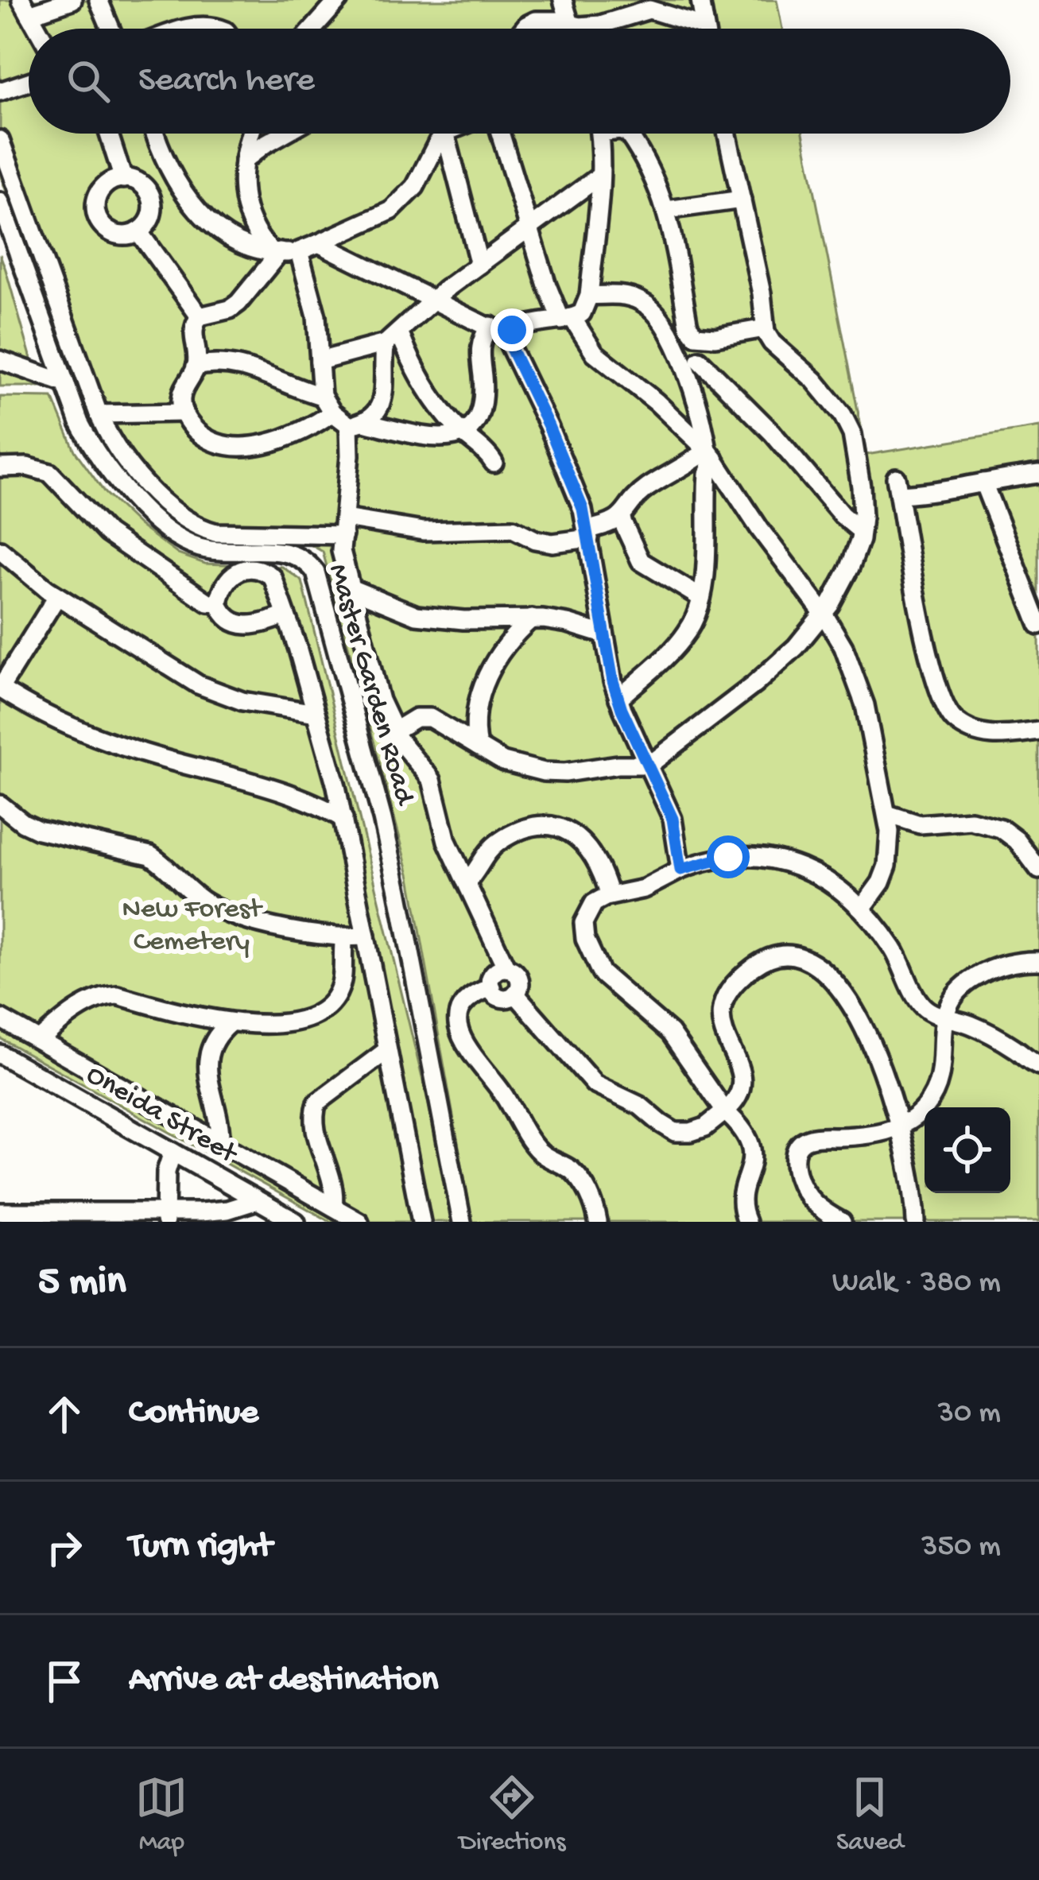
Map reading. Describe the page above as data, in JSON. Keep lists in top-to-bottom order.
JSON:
{
  "streets": {
    "street": ["Master Garden Road", "Oneida Street"]
  },
  "parks": ["New Forest Cemetery"],
  "page": {
    "search": "Search here",
    "heading": ["5 min", "Walk · 380 m"],
    "list": [
      ["Continue", "30 m"],
      ["Turn right", "350 m"],
      "Arrive at destination"
    ],
    "nav": ["Map", "Directions", "Saved"]
  }
}
